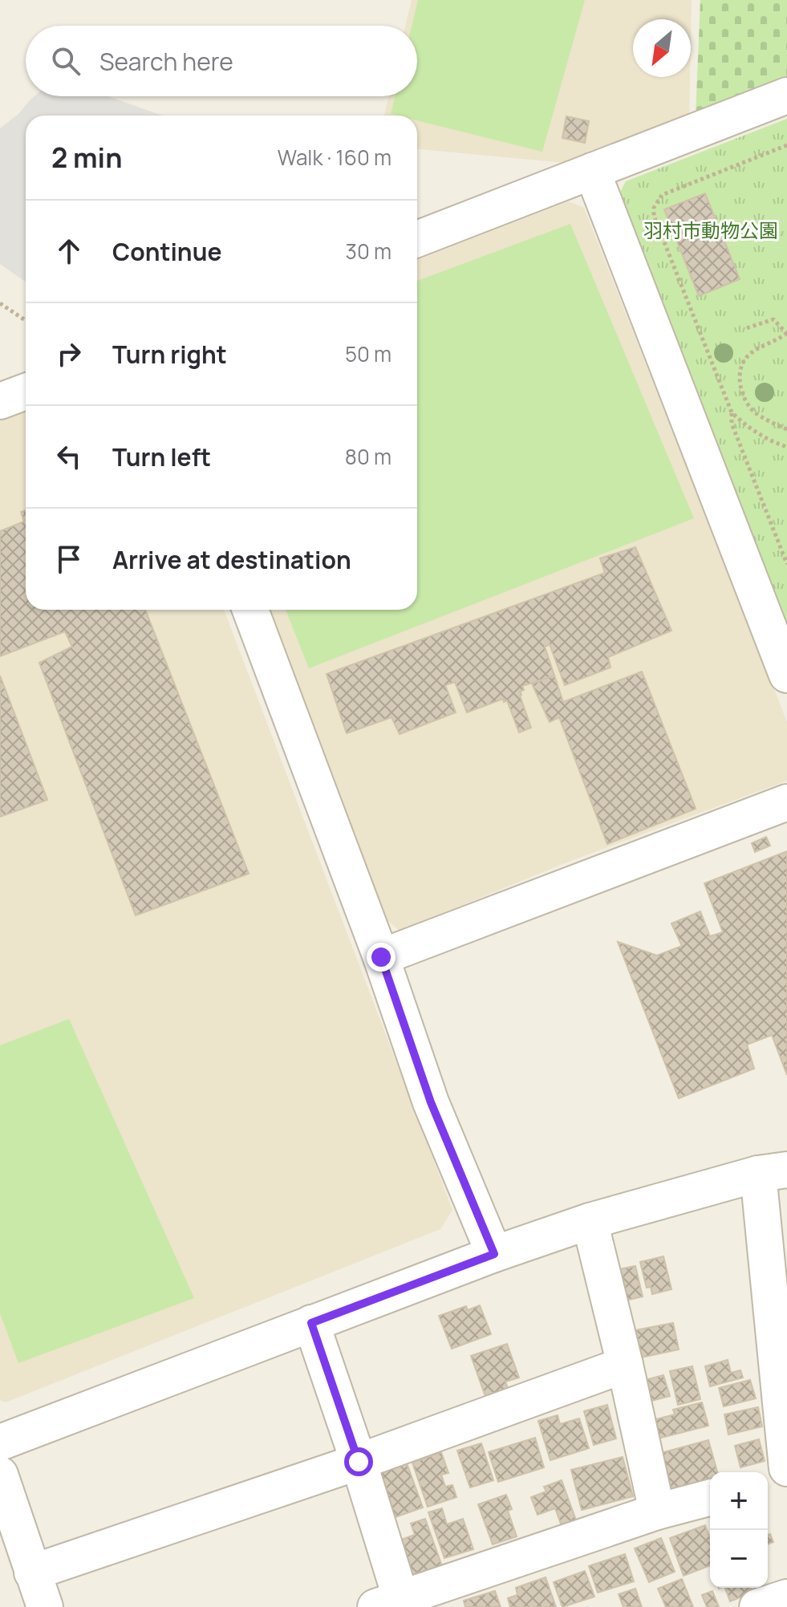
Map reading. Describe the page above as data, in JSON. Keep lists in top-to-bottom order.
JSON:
{
  "parks": ["羽村市動物公園"],
  "north": "bottom left",
  "page": {
    "search": "Search here",
    "heading": ["2 min", "Walk · 160 m"],
    "list": [
      ["Continue", "30 m"],
      ["Turn right", "50 m"],
      ["Turn left", "80 m"],
      "Arrive at destination"
    ],
    "map_buttons": ["+", "−"]
  }
}
